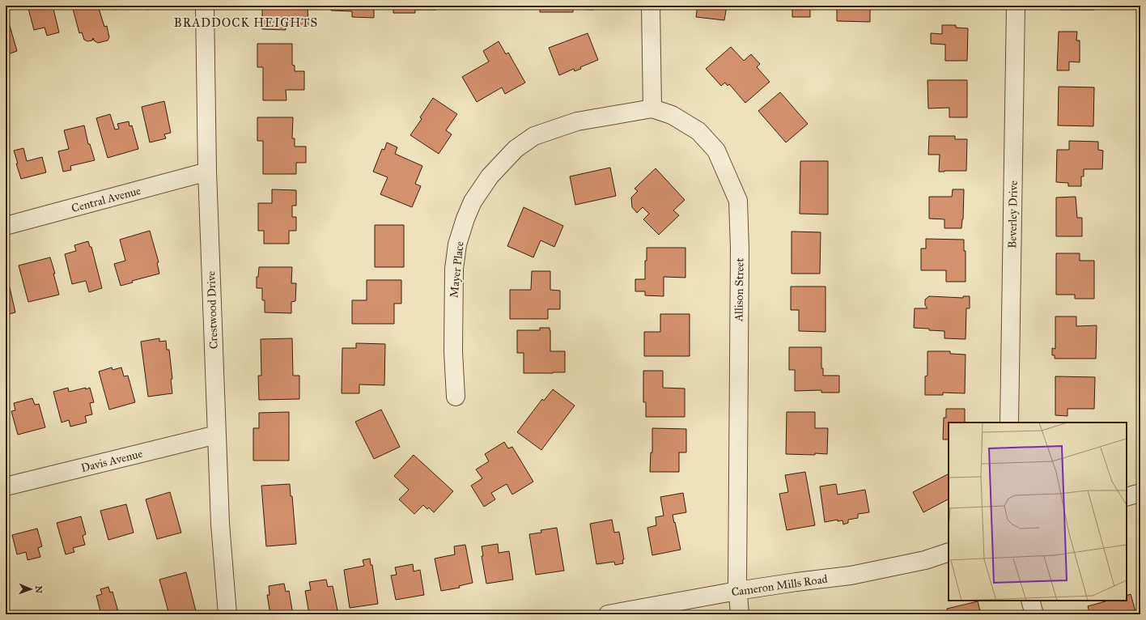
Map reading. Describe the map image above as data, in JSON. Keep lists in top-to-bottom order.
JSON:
{
  "streets": {
    "street": [
      "Central Avenue",
      "Beverley Drive",
      "Mayer Place",
      "Allison Street",
      "Crestwood Drive",
      "Davis Avenue",
      "Cameron Mills Road"
    ]
  },
  "crossings": [
    ["Central Avenue", "Crestwood Drive"],
    ["Mayer Place", "Allison Street"],
    ["Allison Street", "Cameron Mills Road"],
    ["Crestwood Drive", "Davis Avenue"]
  ],
  "districts": ["BRADDOCK HEIGHTS"],
  "north": "right"
}
